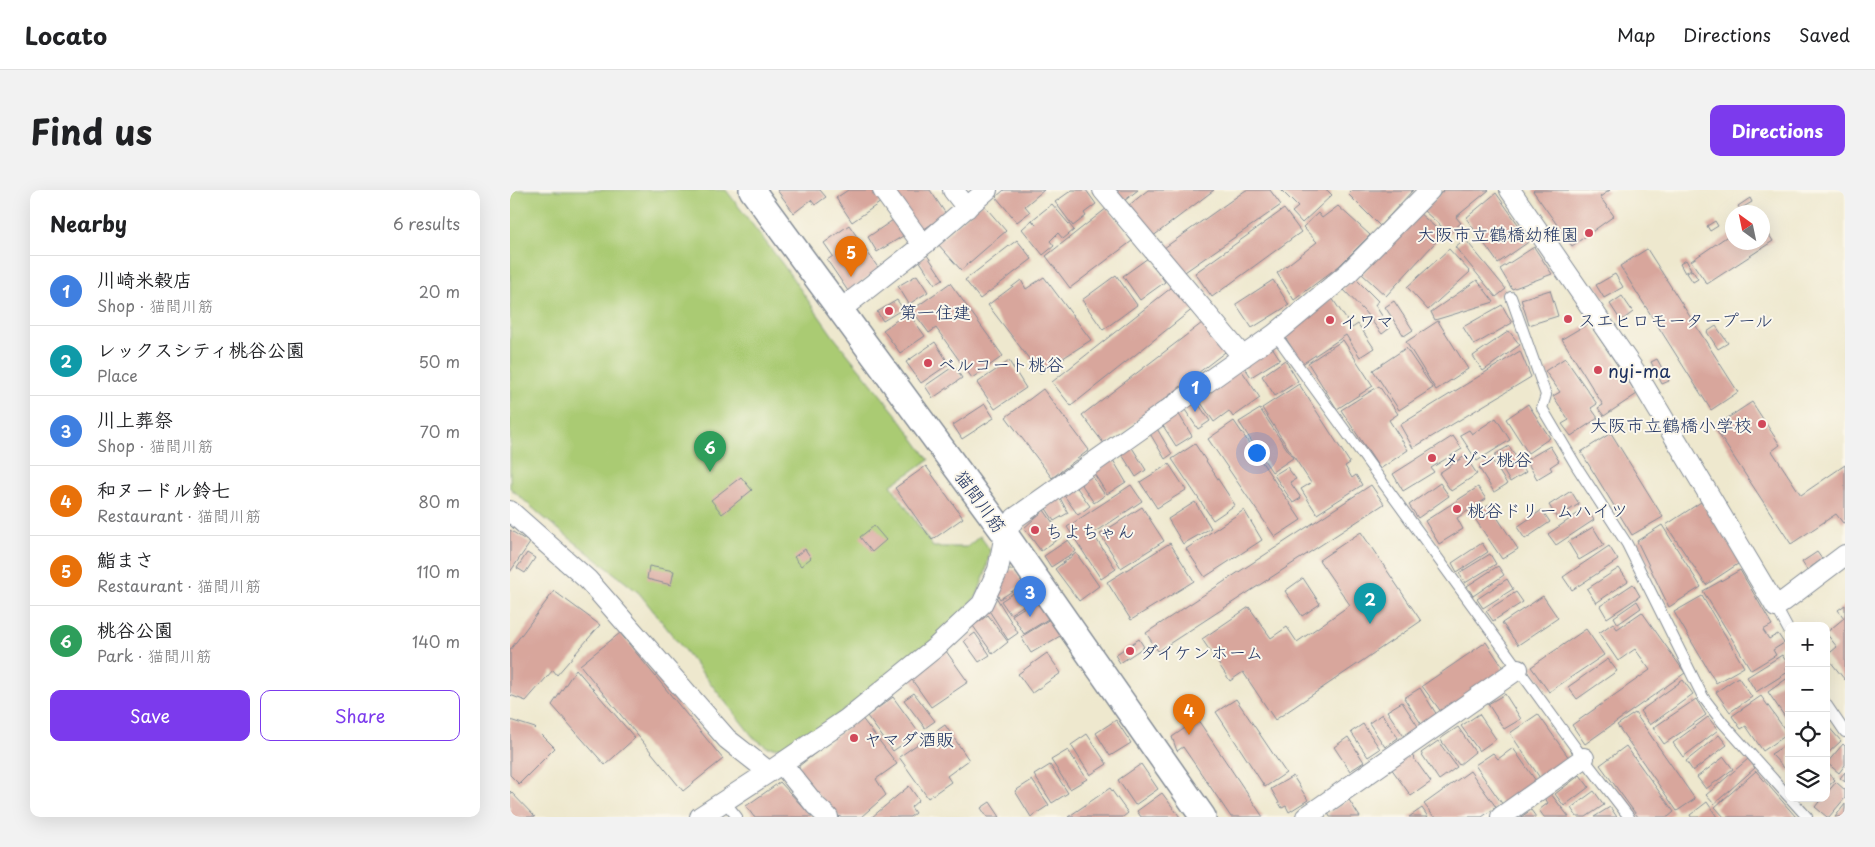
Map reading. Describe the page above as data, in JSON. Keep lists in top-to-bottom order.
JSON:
{
  "streets": {
    "street": ["猫間川筋"]
  },
  "places": [
    "大阪市立鶴橋幼稚園",
    "第一住建",
    "スエヒロモータープール",
    "イワマ",
    "ベルコート桃谷",
    "nyi-ma",
    "大阪市立鶴橋小学校",
    "メゾン桃谷",
    "桃谷ドリームハイツ",
    "ちよちゃん",
    "ダイケンホーム",
    "ヤマダ酒販"
  ],
  "north": "top left",
  "page": {
    "header": "Locato",
    "nav": ["Map", "Directions", "Saved"],
    "title": "Find us",
    "buttons": [
      "Directions",
      ["Save", "Share"]
    ],
    "heading": ["Nearby", "6 results"],
    "pins": [
      "5",
      "1",
      "6",
      "3",
      "2",
      "4"
    ],
    "list": [
      {
        "mark": "1",
        "name": "川崎米穀店",
        "note": "Shop · 猫間川筋",
        "value": "20 m"
      },
      {
        "mark": "2",
        "name": "レックスシティ桃谷公園",
        "note": "Place",
        "value": "50 m"
      },
      {
        "mark": "3",
        "name": "川上葬祭",
        "note": "Shop · 猫間川筋",
        "value": "70 m"
      },
      {
        "mark": "4",
        "name": "和ヌードル鈴七",
        "note": "Restaurant · 猫間川筋",
        "value": "80 m"
      },
      {
        "mark": "5",
        "name": "鮨まさ",
        "note": "Restaurant · 猫間川筋",
        "value": "110 m"
      },
      {
        "mark": "6",
        "name": "桃谷公園",
        "note": "Park · 猫間川筋",
        "value": "140 m"
      }
    ],
    "map_buttons": ["+", "−"]
  }
}
